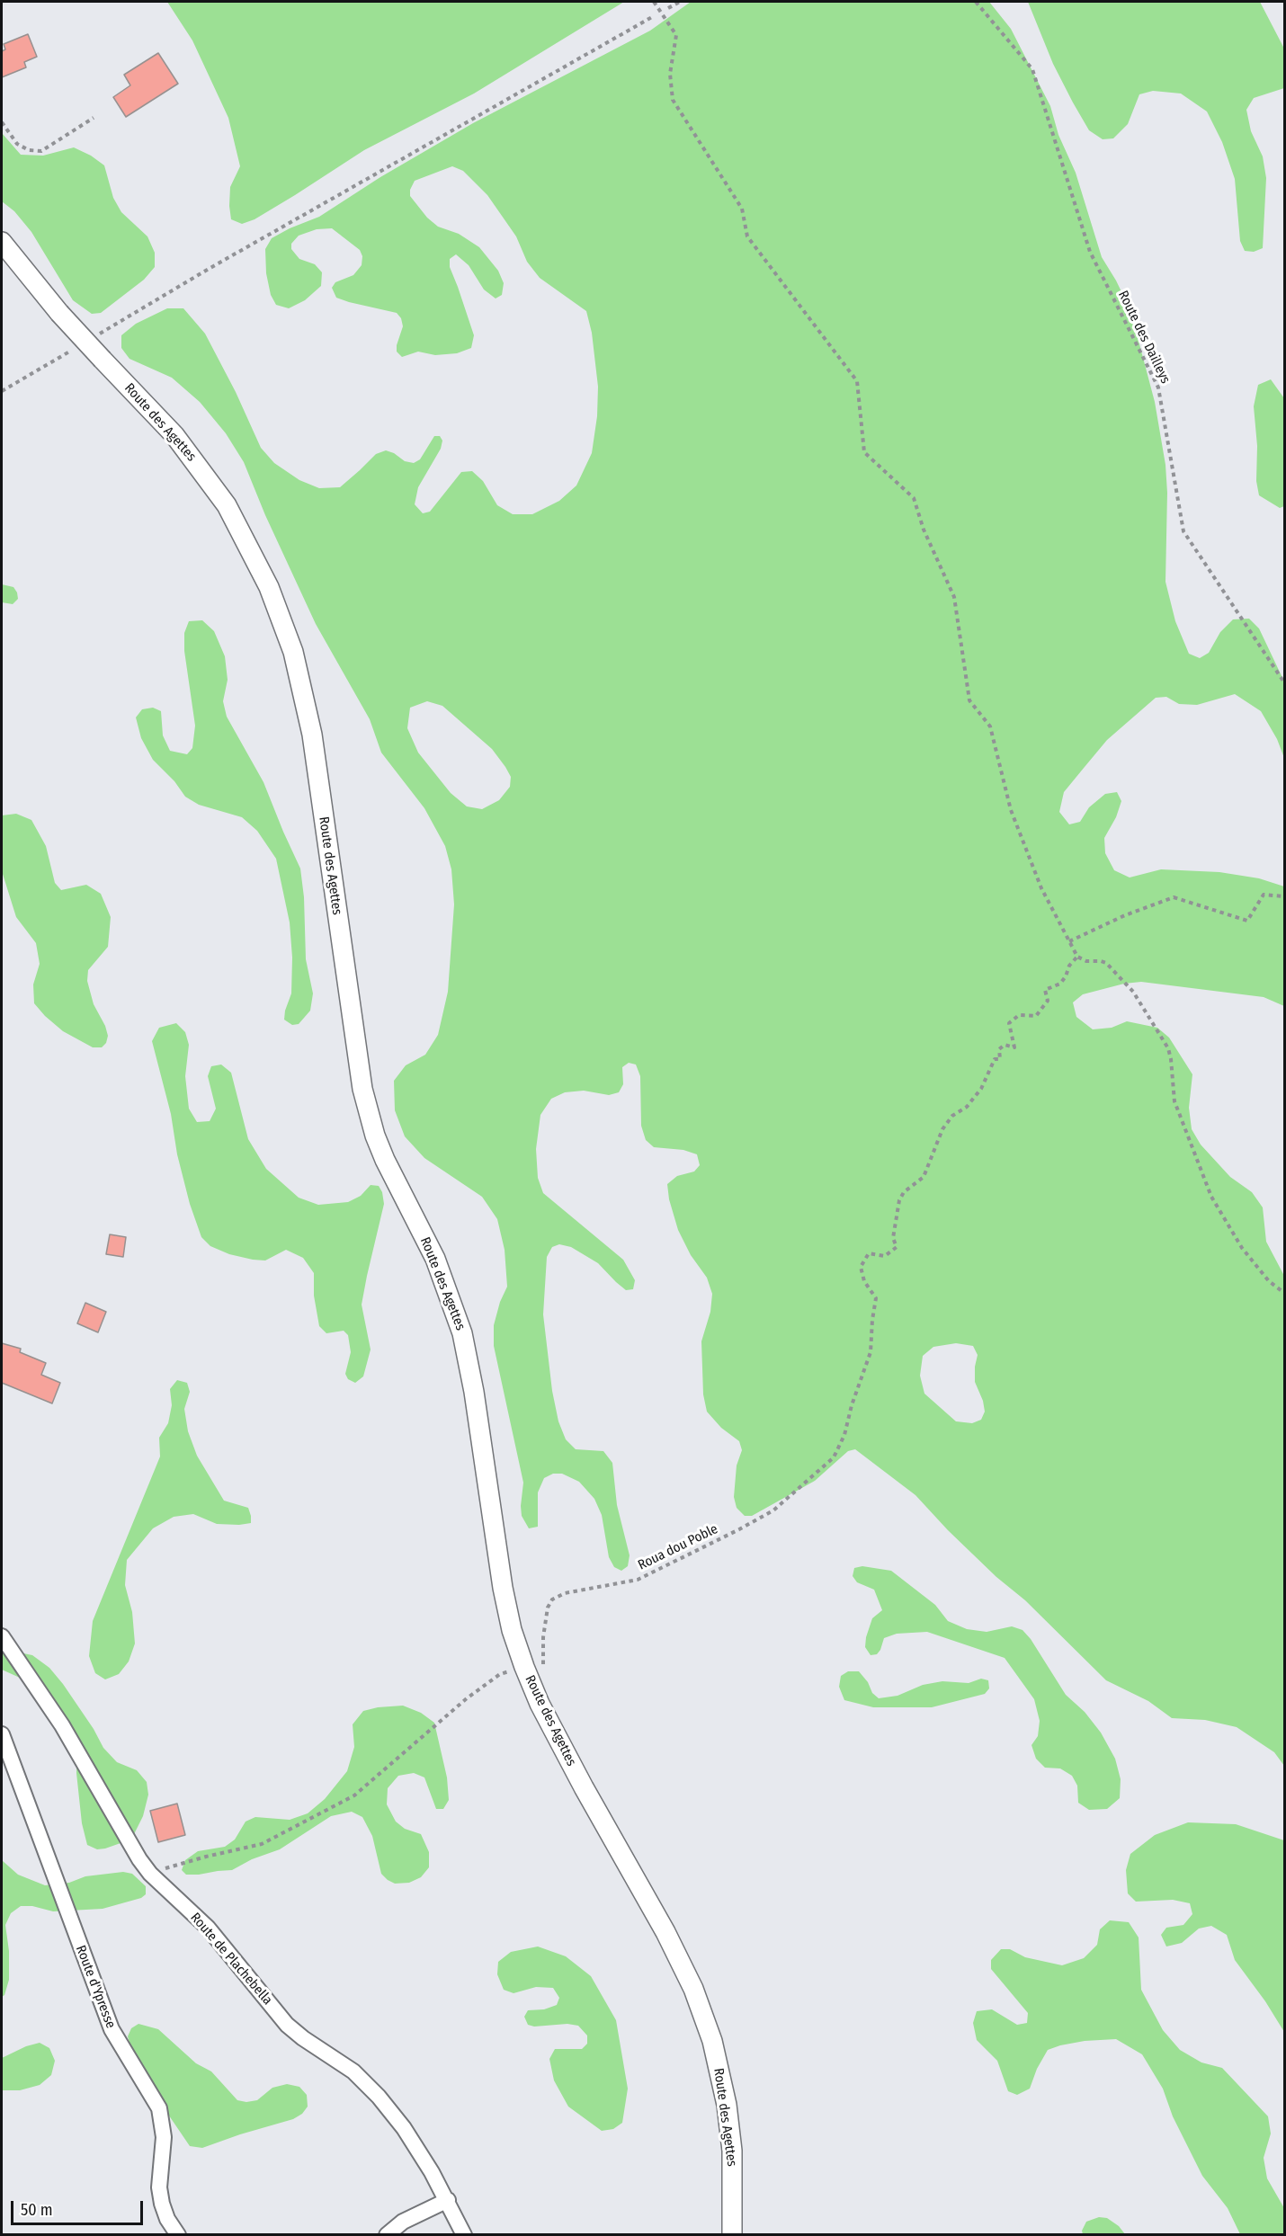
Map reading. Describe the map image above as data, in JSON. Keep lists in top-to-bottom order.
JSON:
{
  "streets": {
    "street": ["Route des Agettes", "Route de Plachebella", "Route d'Ypresse"],
    "path": ["Route des Dailleys", "Roua dou Poble"]
  },
  "scale_bar": "50 m"
}
